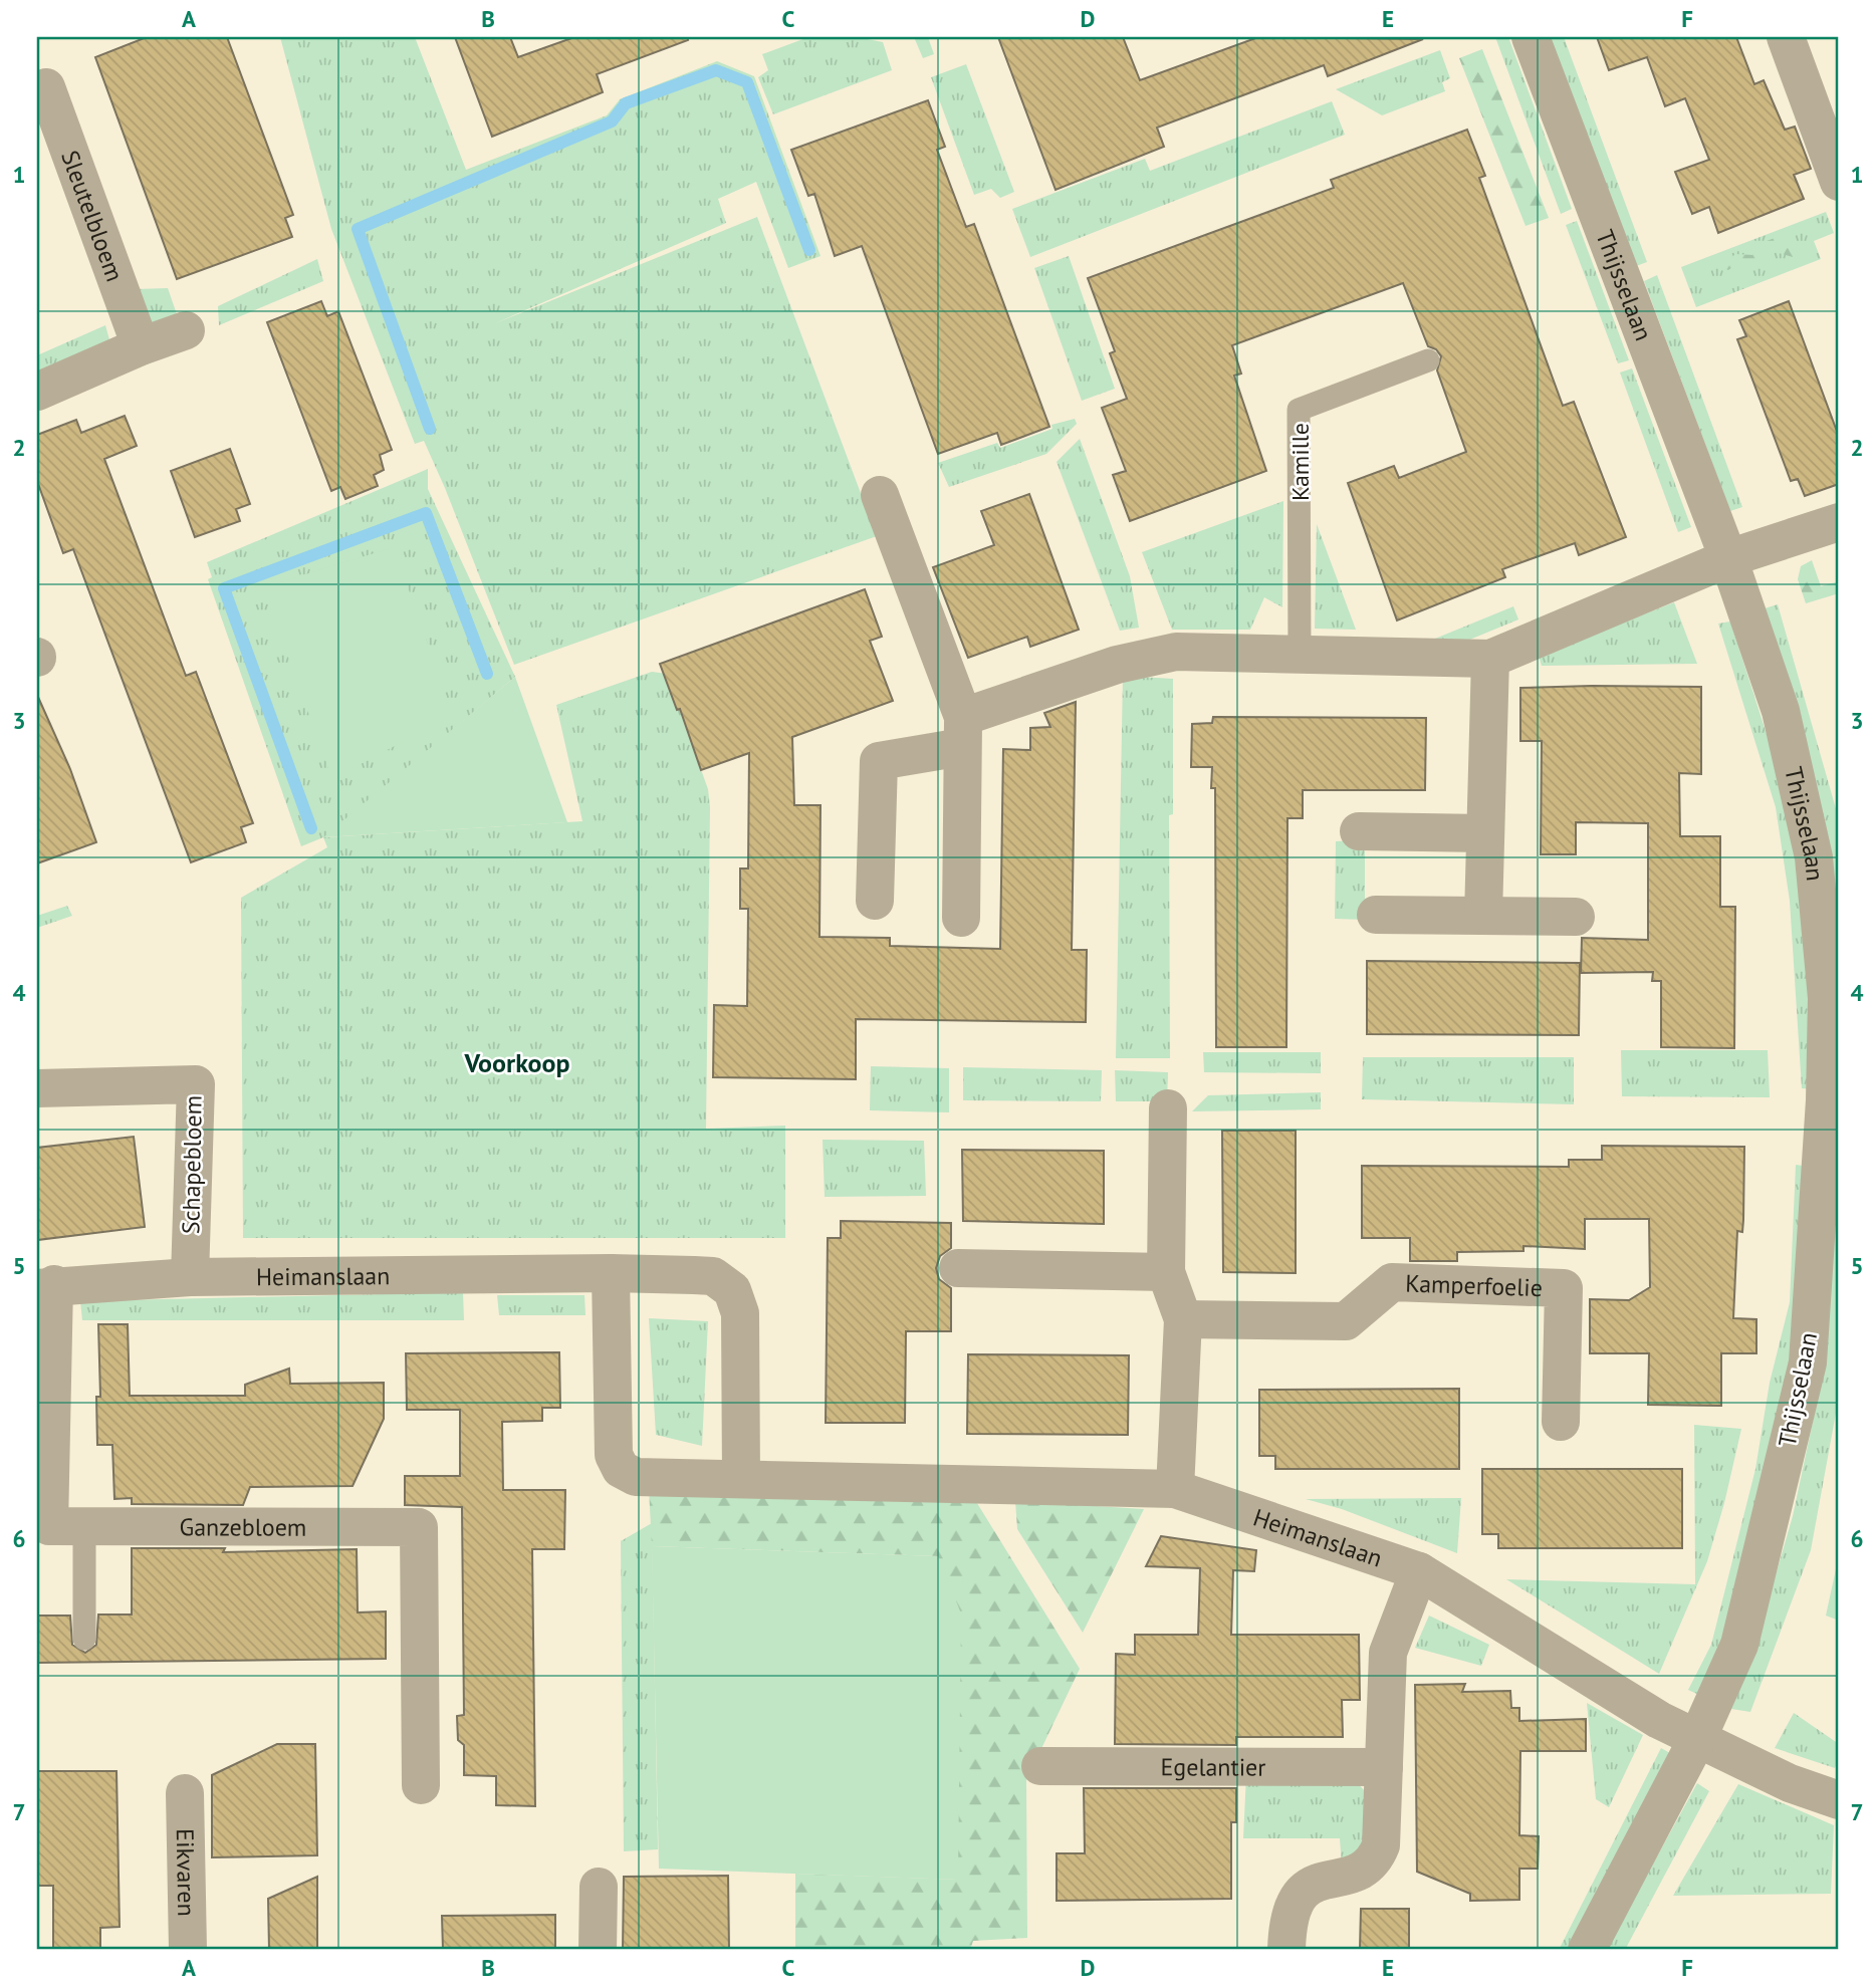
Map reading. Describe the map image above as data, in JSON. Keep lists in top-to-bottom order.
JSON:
{
  "streets": {
    "street": [
      "Sleutelbloem",
      "Thijsselaan",
      "Schapebloem",
      "Heimanslaan",
      "Kamperfoelie",
      "Ganzebloem",
      "Egelantier",
      "Eikvaren"
    ],
    "lane": ["Kamille"]
  },
  "crossings": [
    ["Thijsselaan", "Heimanslaan"],
    ["Schapebloem", "Heimanslaan"],
    ["Heimanslaan", "Ganzebloem"]
  ],
  "districts": ["Voorkoop"],
  "grid": {
    "columns": [
      "A",
      "B",
      "C",
      "D",
      "E",
      "F"
    ],
    "rows": [
      "1",
      "2",
      "3",
      "4",
      "5",
      "6",
      "7"
    ]
  }
}
